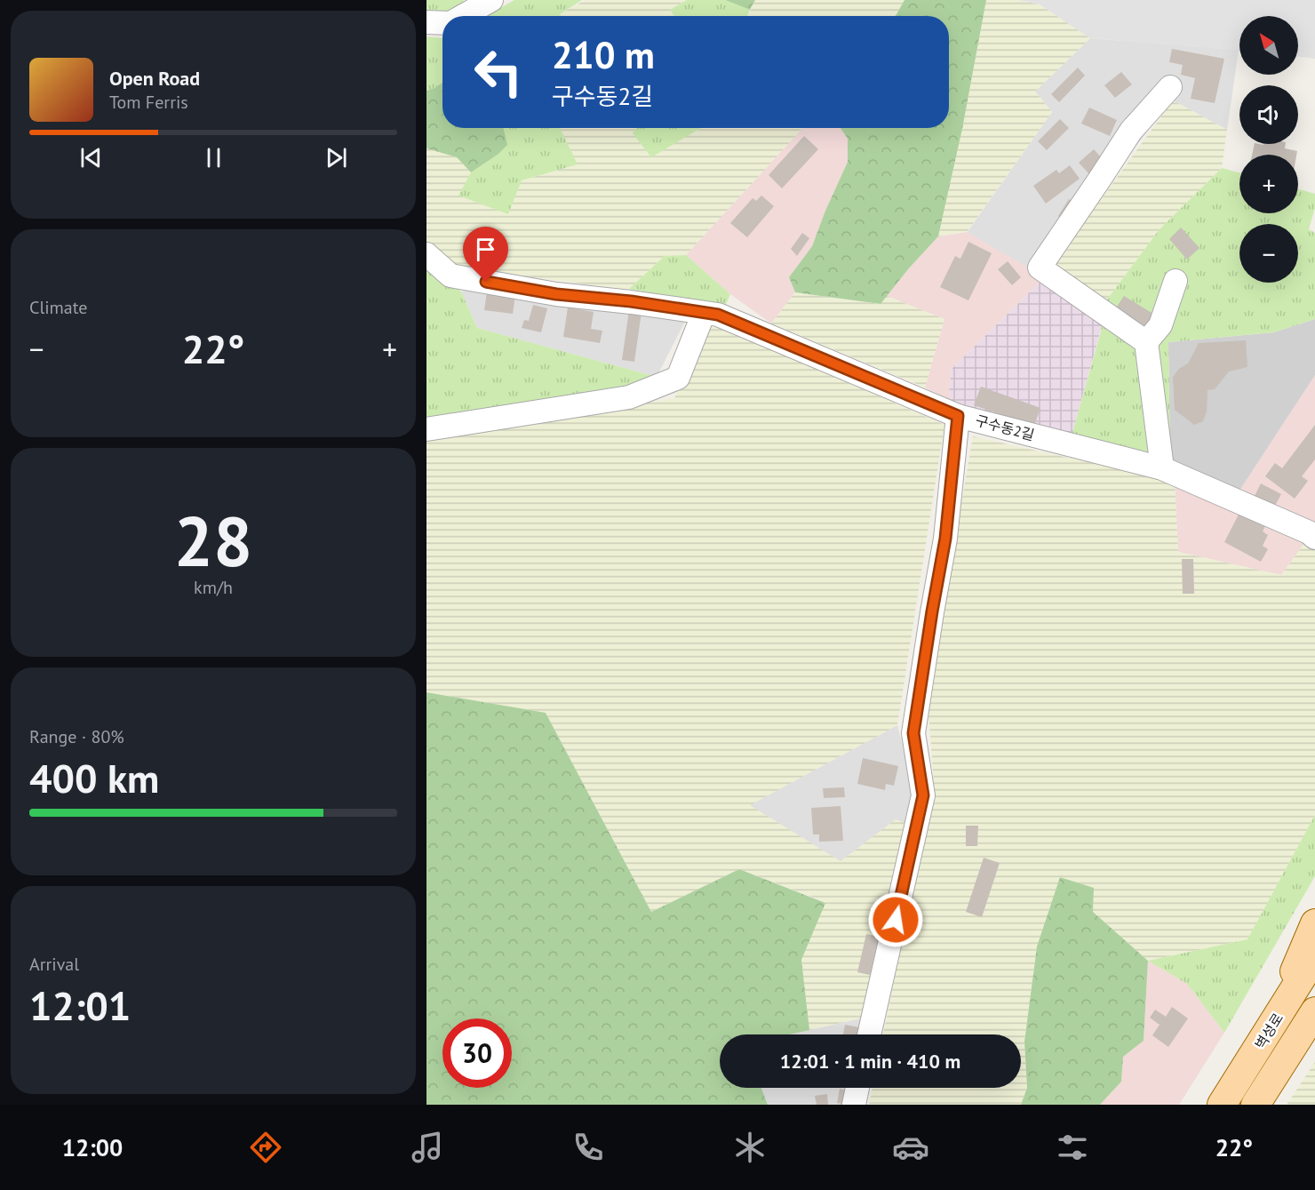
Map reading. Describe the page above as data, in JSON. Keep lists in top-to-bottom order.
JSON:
{
  "streets": {
    "main road": ["벽성로"],
    "street": ["구수동2길"]
  },
  "north": "top left",
  "page": {
    "map_buttons": ["+", "−"],
    "turn": ["210 m", "구수동2길"],
    "song": ["Open Road", "Tom Ferris"],
    "tile": [
      "Climate",
      ["28", "km/h"],
      ["Range · 80%", "400 km"],
      ["Arrival", "12:01"]
    ],
    "heat": ["−", "22°", "+"],
    "limit": "30",
    "trip": "12:01 · 1 min · 410 m",
    "tabs": ["12:00", "22°"]
  }
}
